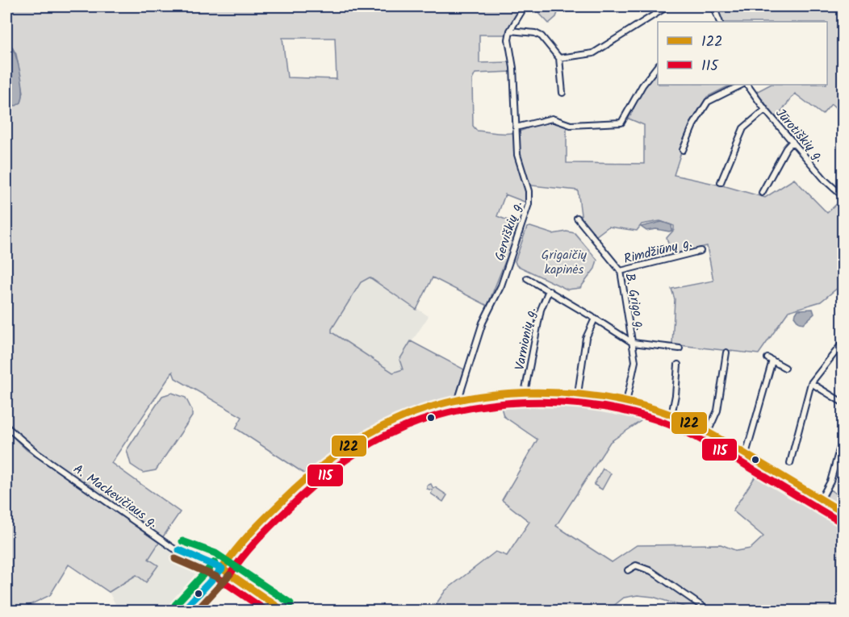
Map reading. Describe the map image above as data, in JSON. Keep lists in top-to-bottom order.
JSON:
{
  "streets": {
    "street": [
      "Jūrotiškių g.",
      "Gerviškių g.",
      "Rimdžiūnų g.",
      "B. Grigo g.",
      "Varnionių g.",
      "A. Mackevičiaus g."
    ]
  },
  "crossings": [
    ["Rimdžiūnų g.", "B. Grigo g."]
  ],
  "parks": ["Grigaičių kapinės"],
  "lines": ["transit line 122", "transit line 115"],
  "legend": ["122", "115"]
}
